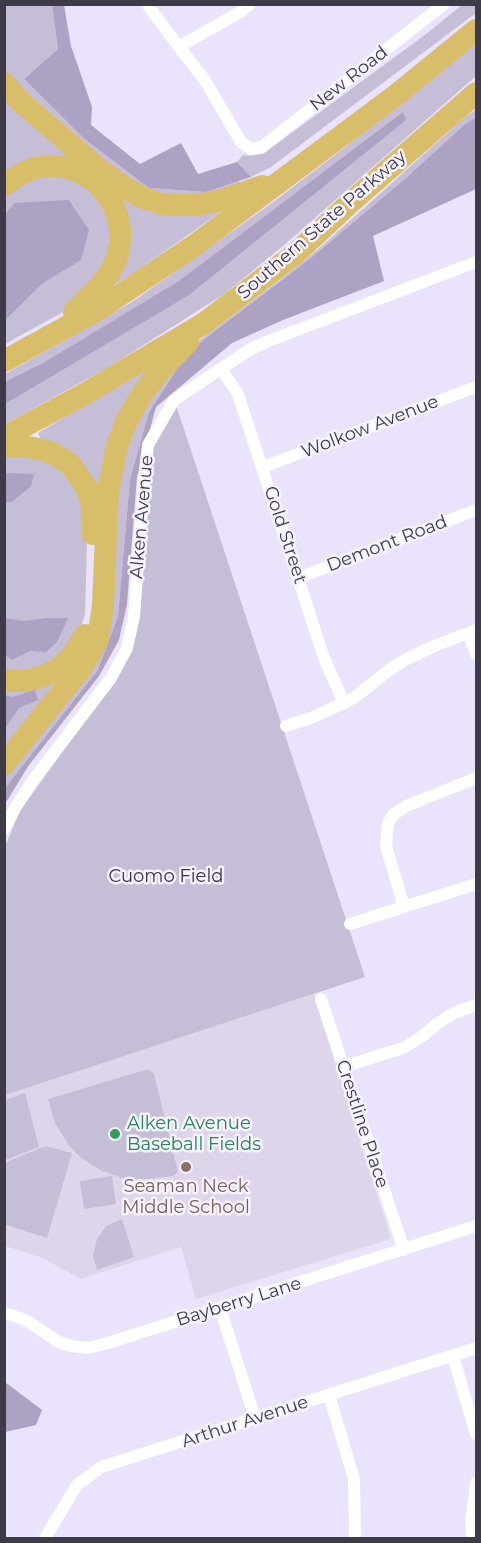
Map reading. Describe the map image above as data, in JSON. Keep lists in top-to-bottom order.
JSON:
{
  "streets": {
    "highway": ["Southern State Parkway"],
    "street": [
      "New Road",
      "Wolkow Avenue",
      "Alken Avenue",
      "Gold Street",
      "Demont Road",
      "Crestline Place",
      "Bayberry Lane",
      "Arthur Avenue"
    ]
  },
  "crossings": [
    ["Wolkow Avenue", "Gold Street"],
    ["Alken Avenue", "Gold Street"],
    ["Gold Street", "Demont Road"],
    ["Crestline Place", "Bayberry Lane"]
  ],
  "parks": ["Cuomo Field"],
  "places": ["Alken Avenue Baseball Fields", "Seaman Neck Middle School"]
}
